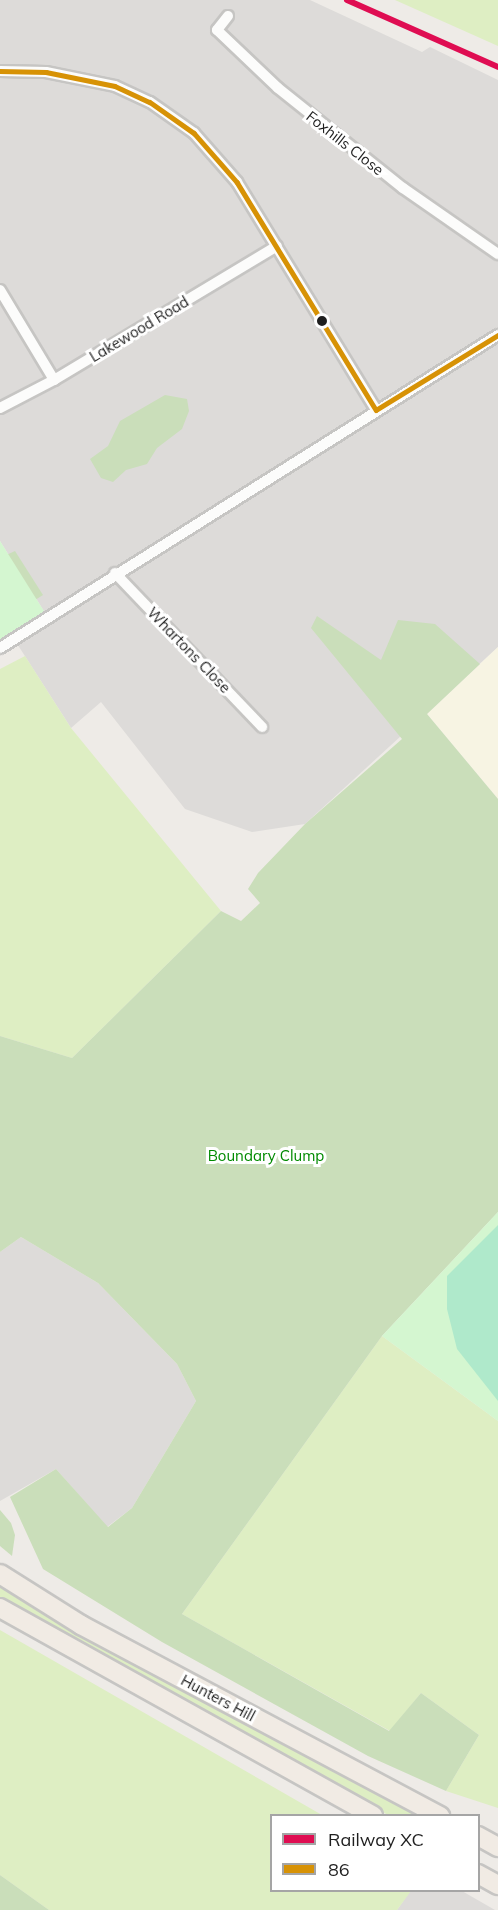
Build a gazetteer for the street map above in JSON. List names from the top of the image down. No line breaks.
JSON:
{"streets":{"main road":["Hunters Hill"],"street":["Foxhills Close","Lakewood Road","Whartons Close"]},"parks":["Boundary Clump"],"lines":["rail line XC","transit line 86"],"legend":["Railway XC","86"]}
